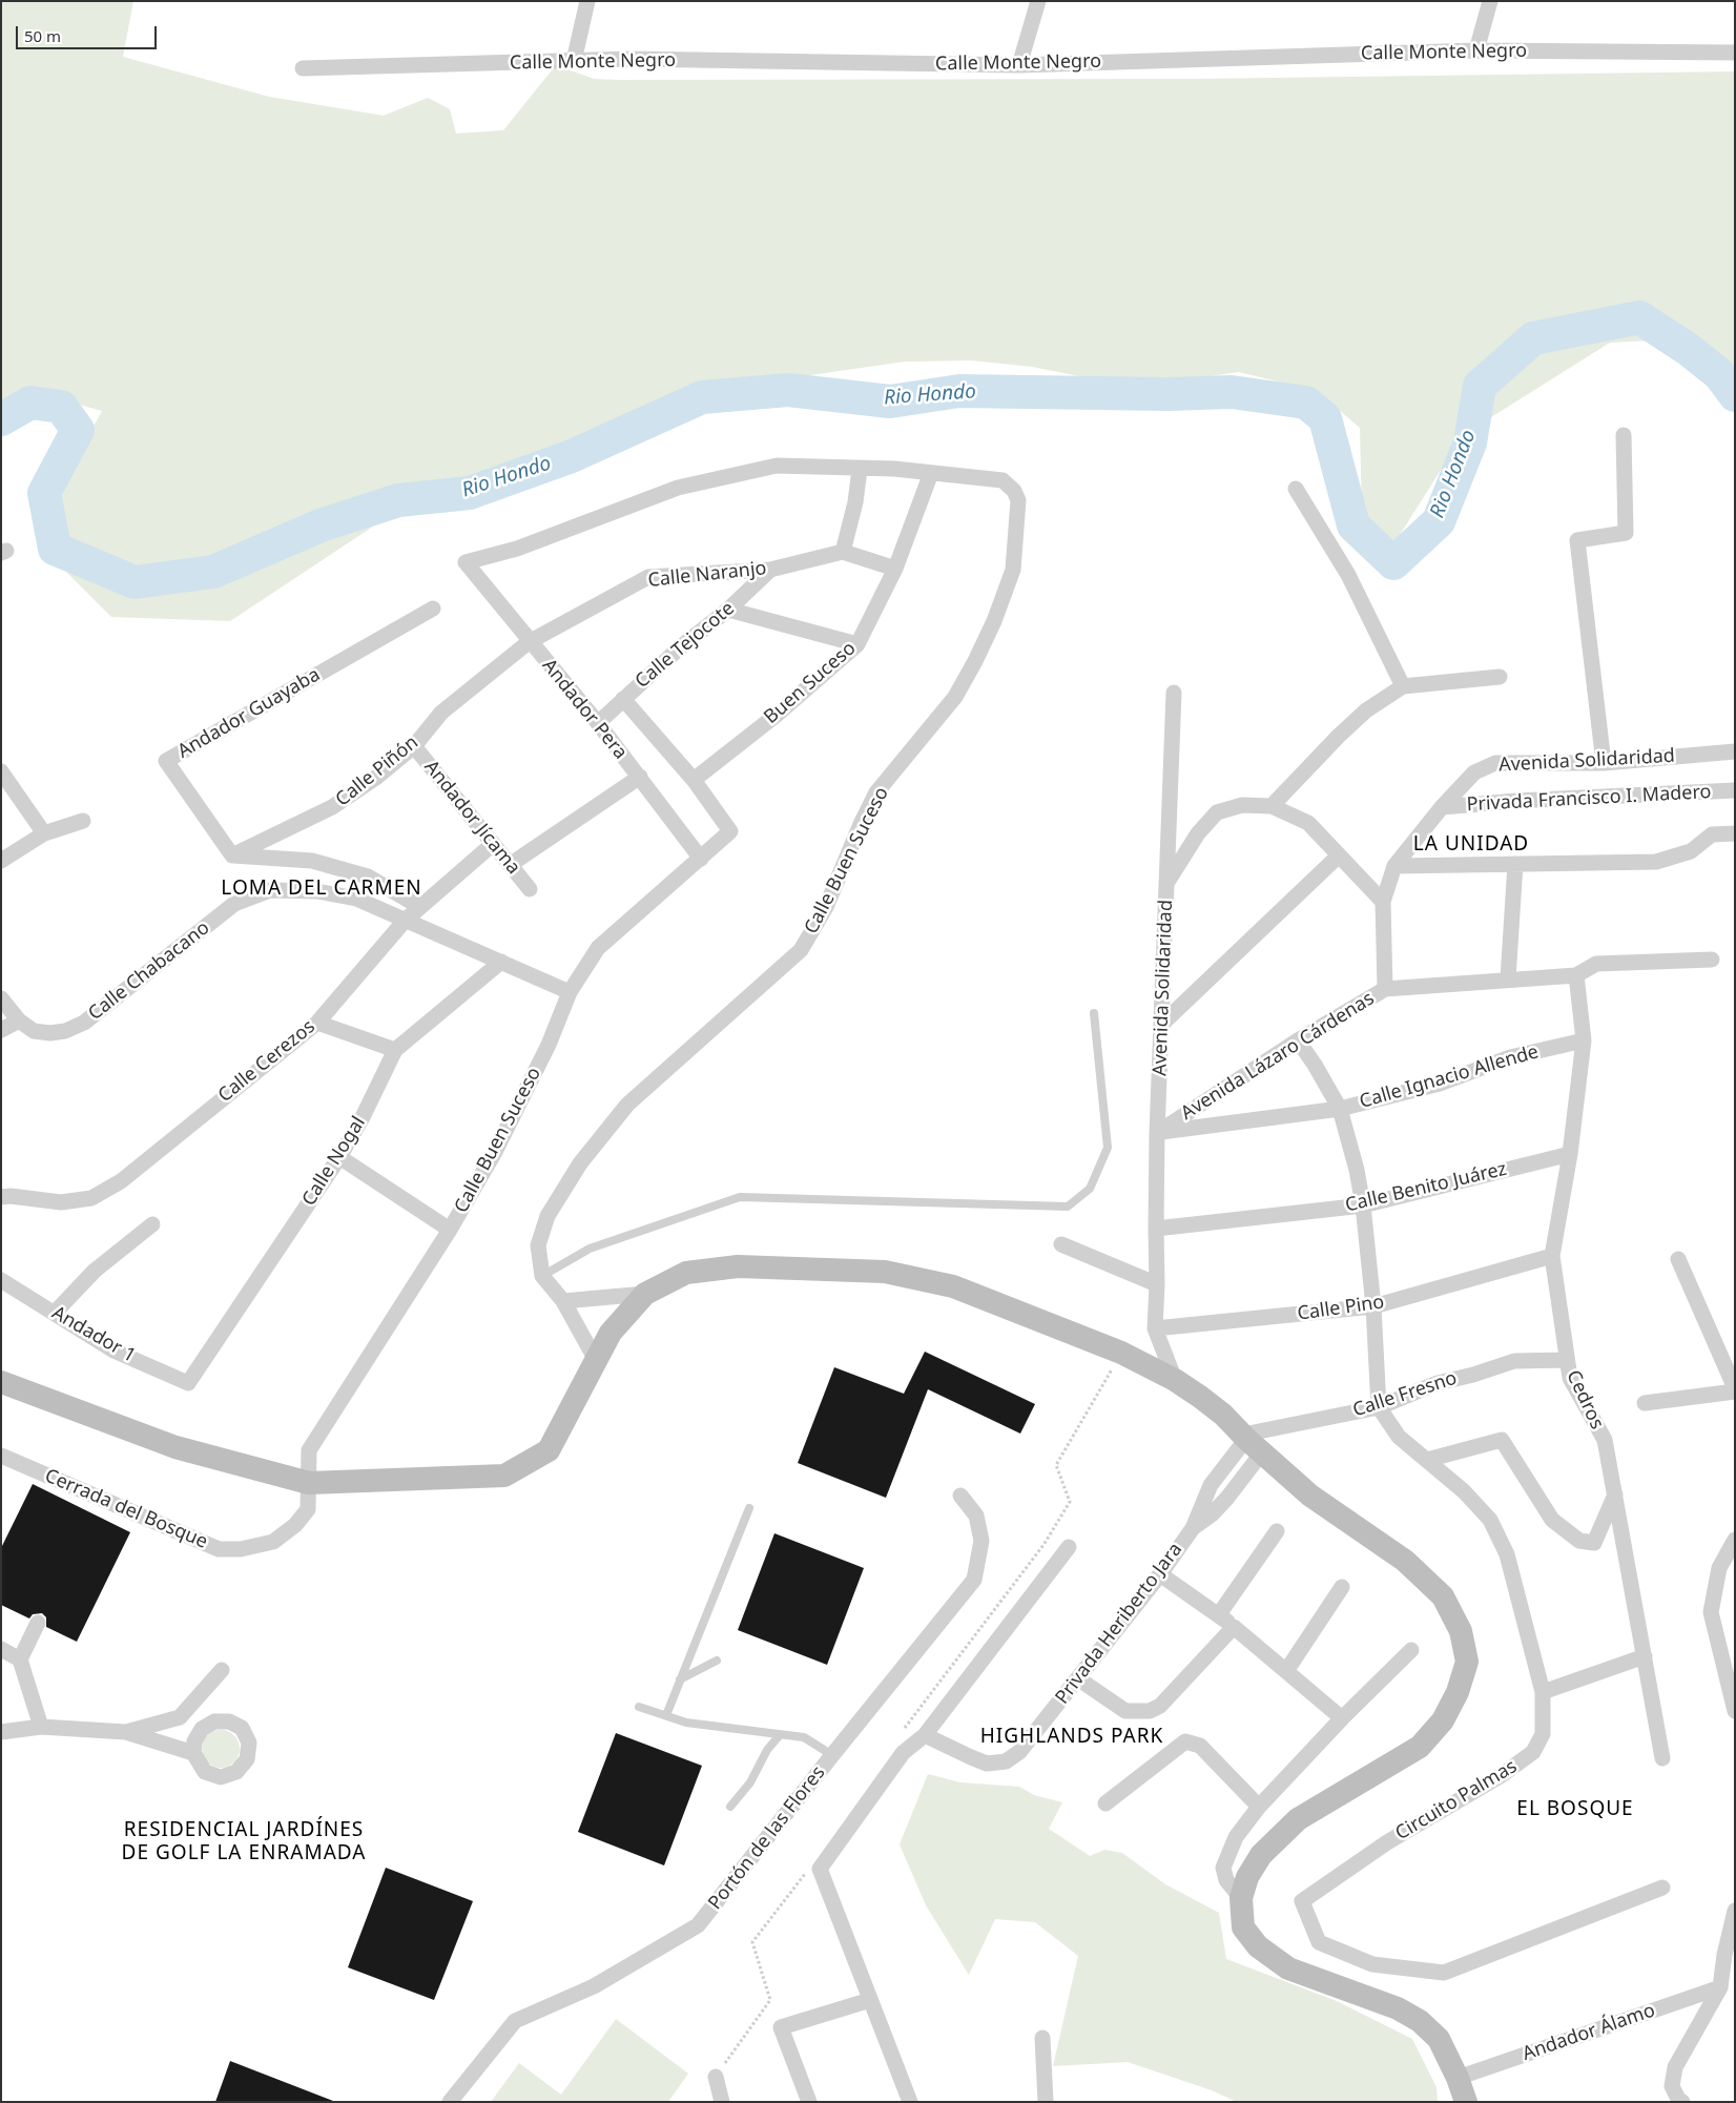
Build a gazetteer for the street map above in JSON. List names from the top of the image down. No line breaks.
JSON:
{"streets":{"street":["Calle Monte Negro","Calle Naranjo","Calle Tejocote","Buen Suceso","Andador Pera","Andador Guayaba","Avenida Solidaridad","Calle Piñón","Privada Francisco I. Madero","Andador Jícama","Calle Buen Suceso","Calle Chabacano","Avenida Lázaro Cárdenas","Calle Cerezos","Calle Ignacio Allende","Calle Nogal","Calle Benito Juárez","Calle Pino","Andador 1","Calle Fresno","Cedros","Cerrada del Bosque","Privada Heriberto Jara","Circuito Palmas","Portón de las Flores","Andador Álamo"]},"crossings":[["Calle Naranjo","Calle Tejocote"],["Calle Naranjo","Andador Pera"],["Calle Naranjo","Calle Piñón"],["Calle Tejocote","Buen Suceso"],["Calle Tejocote","Andador Pera"],["Calle Tejocote","Calle Buen Suceso"],["Buen Suceso","Calle Buen Suceso"],["Andador Pera","Calle Piñón"],["Andador Pera","Calle Buen Suceso"],["Andador Guayaba","Calle Piñón"],["Avenida Solidaridad","Privada Francisco I. Madero"],["Avenida Solidaridad","Avenida Lázaro Cárdenas"],["Avenida Solidaridad","Calle Ignacio Allende"],["Avenida Solidaridad","Calle Benito Juárez"],["Avenida Solidaridad","Calle Pino"],["Calle Piñón","Andador Jícama"],["Andador Jícama","Calle Cerezos"],["Calle Buen Suceso","Calle Chabacano"],["Calle Buen Suceso","Cerrada del Bosque"],["Calle Chabacano","Calle Cerezos"],["Calle Chabacano","Calle Nogal"],["Avenida Lázaro Cárdenas","Calle Ignacio Allende"],["Avenida Lázaro Cárdenas","Cedros"],["Calle Ignacio Allende","Cedros"],["Calle Nogal","Andador 1"],["Calle Benito Juárez","Cedros"],["Calle Pino","Cedros"],["Calle Fresno","Cedros"],["Calle Fresno","Privada Heriberto Jara"],["Calle Fresno","Circuito Palmas"]],"districts":["LA UNIDAD","LOMA DEL CARMEN","HIGHLANDS PARK","EL BOSQUE","RESIDENCIAL JARDÍNES DE GOLF LA ENRAMADA"],"water":["Rio Hondo"],"scale_bar":"50 m"}
